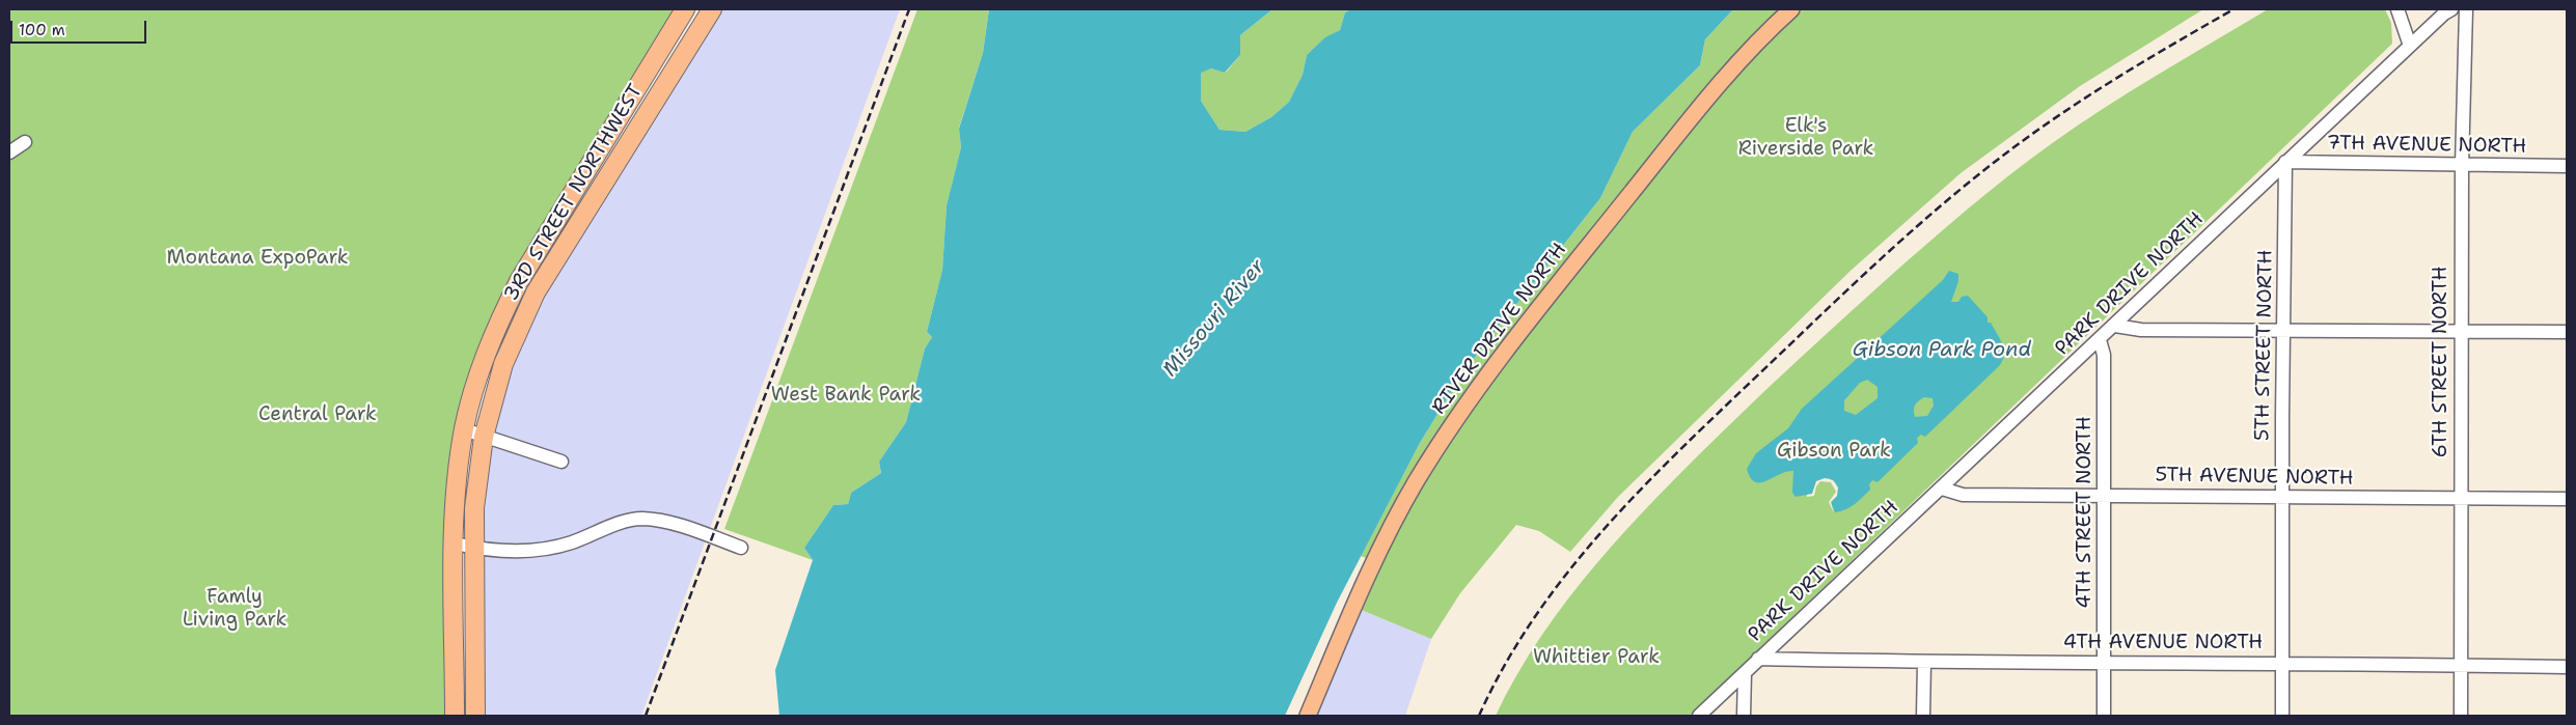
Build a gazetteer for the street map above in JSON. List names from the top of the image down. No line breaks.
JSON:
{"streets":{"highway":["3RD STREET NORTHWEST"],"main road":["RIVER DRIVE NORTH"],"street":["7TH AVENUE NORTH","PARK DRIVE NORTH","5TH STREET NORTH","6TH STREET NORTH","5TH AVENUE NORTH","4TH STREET NORTH","4TH AVENUE NORTH"]},"crossings":[["7TH AVENUE NORTH","PARK DRIVE NORTH"],["7TH AVENUE NORTH","5TH STREET NORTH"],["7TH AVENUE NORTH","6TH STREET NORTH"],["PARK DRIVE NORTH","5TH STREET NORTH"],["PARK DRIVE NORTH","5TH AVENUE NORTH"],["PARK DRIVE NORTH","4TH STREET NORTH"],["PARK DRIVE NORTH","4TH AVENUE NORTH"],["5TH STREET NORTH","5TH AVENUE NORTH"],["5TH STREET NORTH","4TH AVENUE NORTH"],["6TH STREET NORTH","5TH AVENUE NORTH"],["6TH STREET NORTH","4TH AVENUE NORTH"],["5TH AVENUE NORTH","4TH STREET NORTH"],["4TH STREET NORTH","4TH AVENUE NORTH"]],"water":["Missouri River","Gibson Park Pond"],"parks":["Elk's Riverside Park","Montana ExpoPark","West Bank Park","Central Park","Gibson Park","Famly Living Park","Whittier Park"],"scale_bar":"100 m"}
